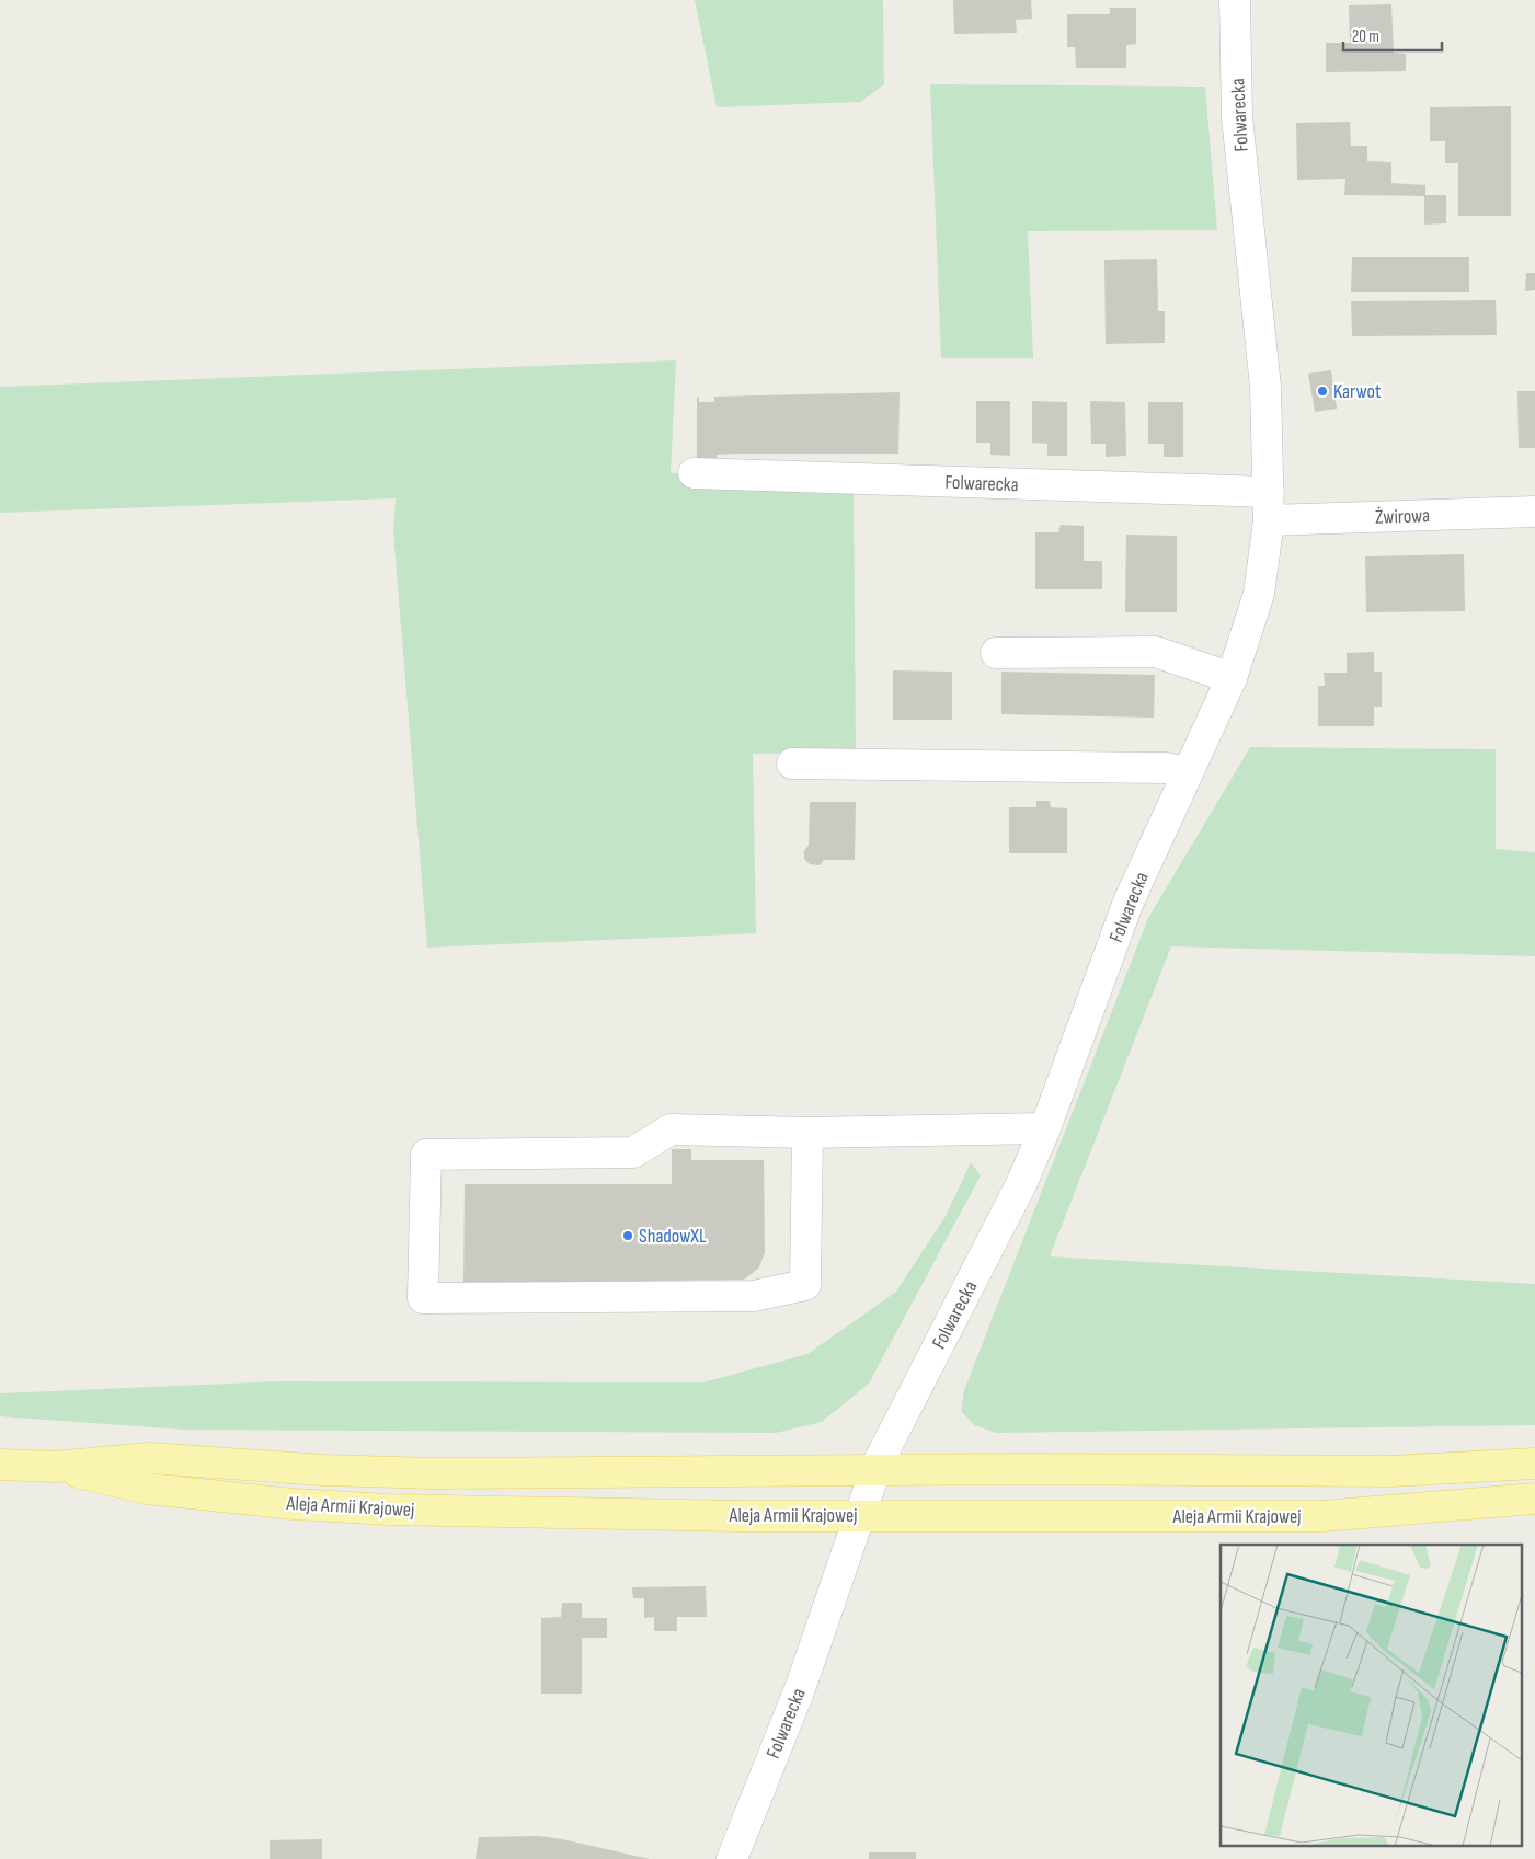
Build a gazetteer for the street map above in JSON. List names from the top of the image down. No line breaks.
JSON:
{"streets":{"main road":["Aleja Armii Krajowej"],"street":["Folwarecka","Żwirowa"]},"crossings":[["Folwarecka","Żwirowa"],["Folwarecka","Aleja Armii Krajowej"]],"places":["Karwot","ShadowXL"],"scale_bar":"20 m"}
